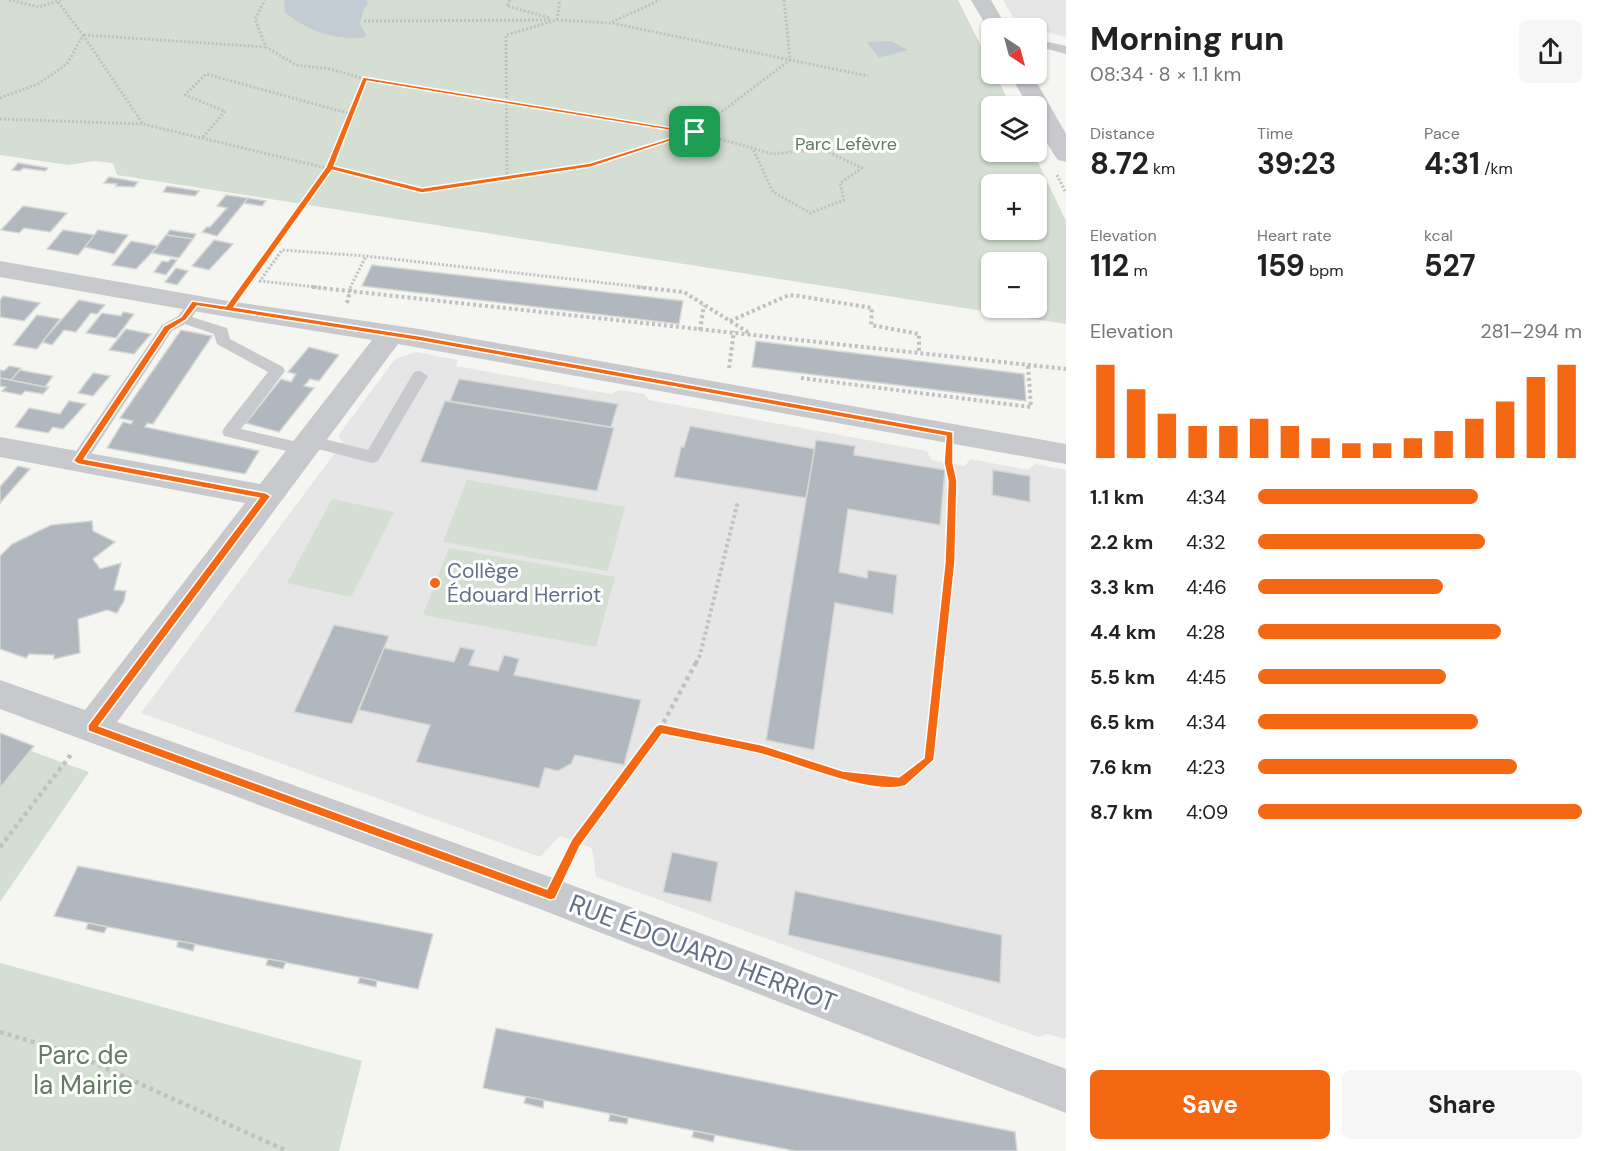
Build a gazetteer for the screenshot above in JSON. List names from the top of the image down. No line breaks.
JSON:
{"streets":{"street":["RUE ÉDOUARD HERRIOT"]},"parks":["Parc Lefèvre","Parc de la Mairie"],"places":["Collège Édouard Herriot"],"north":"bottom right","page":{"heading":["Morning run","08:34 · 8 × 1.1 km"],"map_buttons":["+","−"],"stats":[["Distance","8.72 km"],["Time","39:23"],["Pace","4:31 /km"],["Elevation","112 m"],["Heart rate","159 bpm"],["kcal","527"]],"chart":["Elevation","281–294 m"],"list":[{"name":"1.1 km","note":"4:34"},{"name":"2.2 km","note":"4:32"},{"name":"3.3 km","note":"4:46"},{"name":"4.4 km","note":"4:28"},{"name":"5.5 km","note":"4:45"},{"name":"6.5 km","note":"4:34"},{"name":"7.6 km","note":"4:23"},{"name":"8.7 km","note":"4:09"}],"buttons":["Save","Share"]}}
